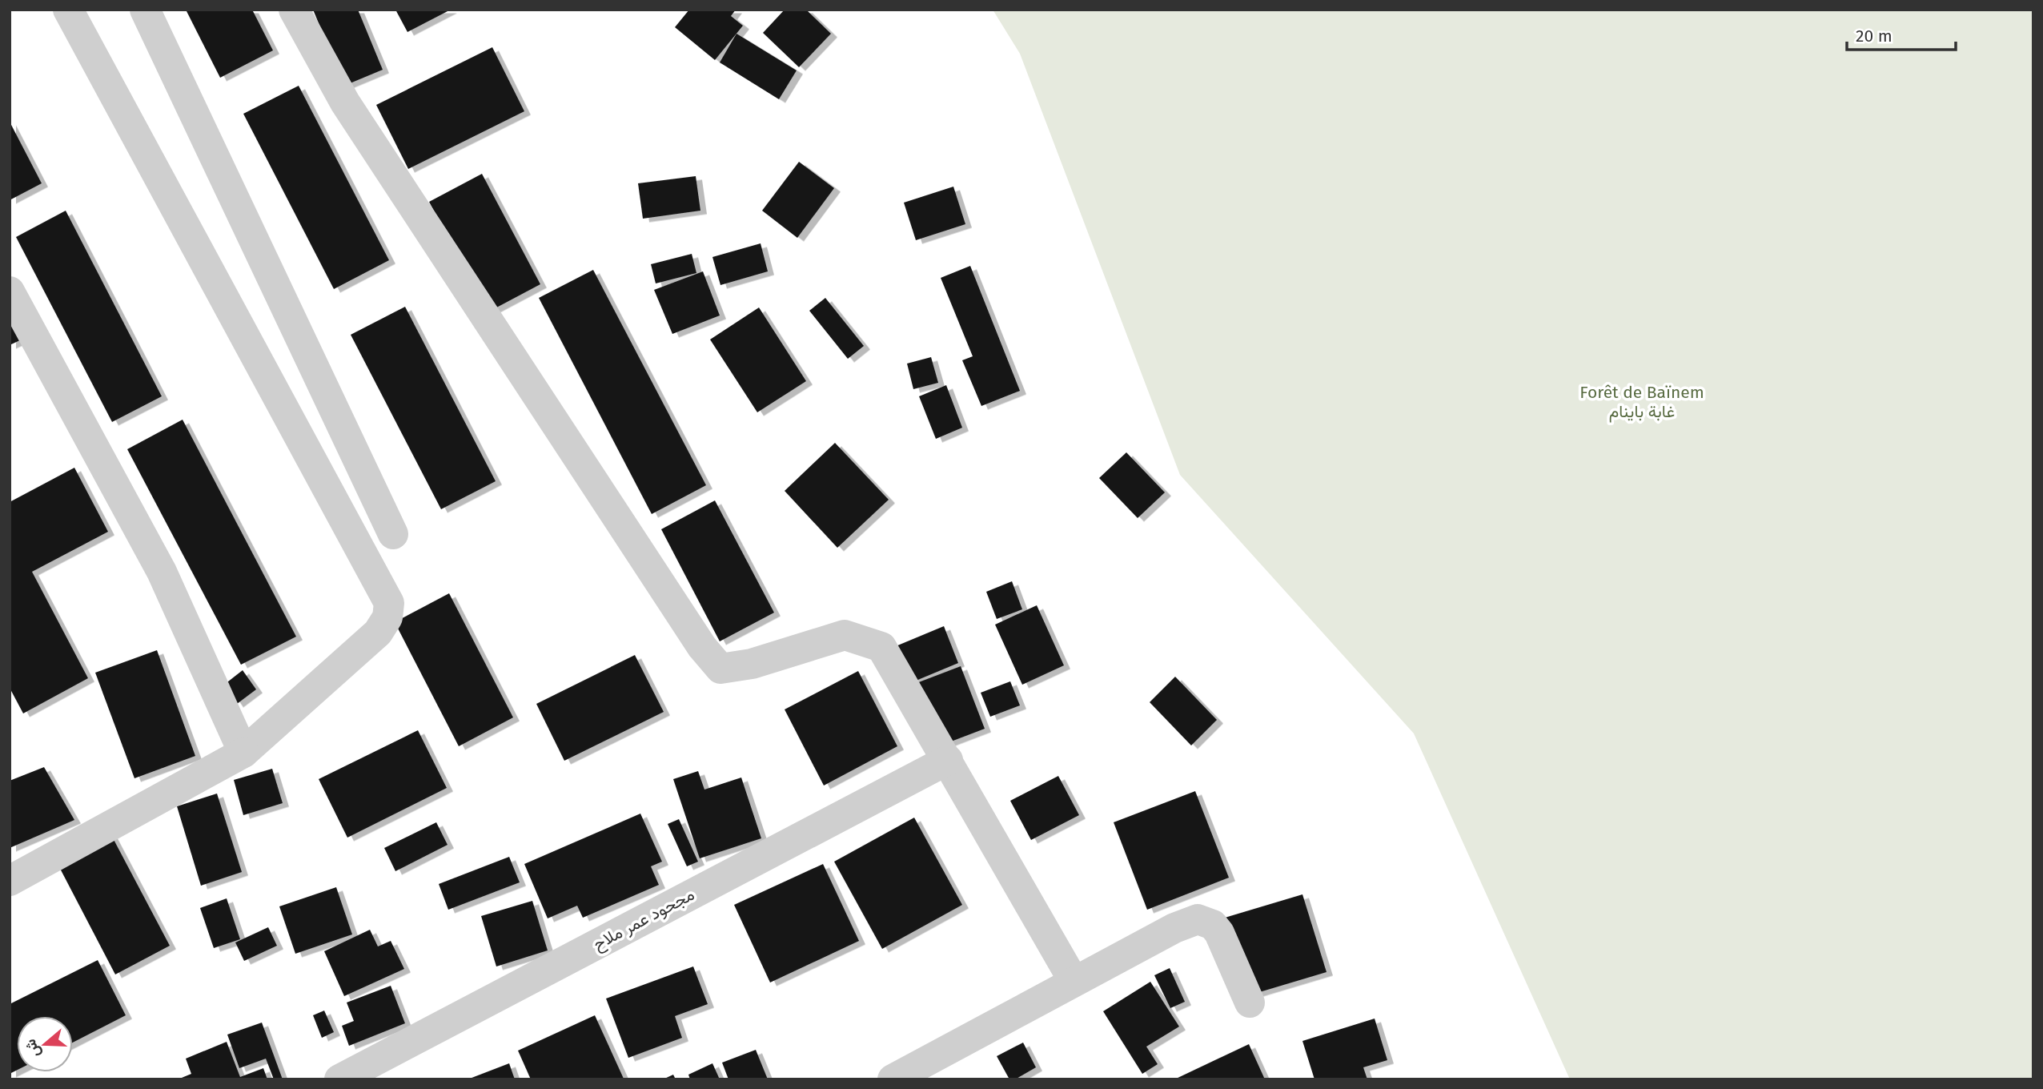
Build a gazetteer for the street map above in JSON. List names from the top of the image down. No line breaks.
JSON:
{"streets":{"street":["مجحود عمر ملاح"]},"parks":["Forêt de Baïnem غابة باينام"],"scale_bar":"20 m","north":"left"}
